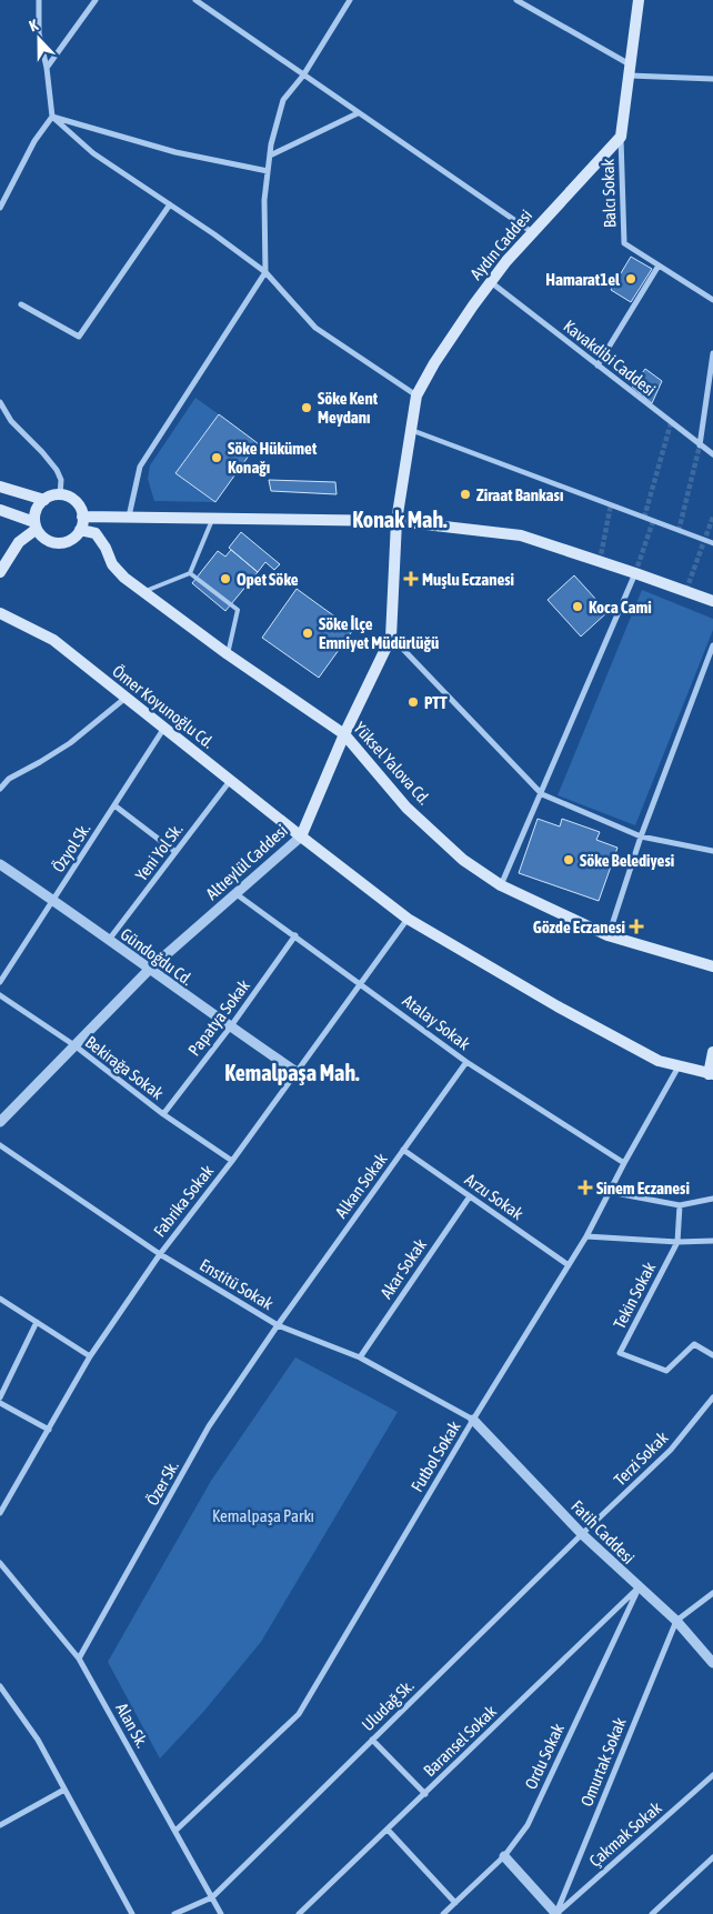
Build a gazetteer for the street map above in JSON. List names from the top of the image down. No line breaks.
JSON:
{"streets":{"main road":["Aydın Caddesi","Ömer Koyunoğlu Cd.","Yüksel Yalova Cd.","Altıeylül Caddesi"],"street":["Balcı Sokak","Kavakdibi Caddesi","Özyol Sk.","Yeni Yol Sk.","Gündoğdu Cd.","Papatya Sokak","Atalay Sokak","Bekirağa Sokak","Alkan Sokak","Arzu Sokak","Fabrika Sokak","Akar Sokak","Enstitü Sokak","Tekin Sokak","Futbol Sokak","Terzi Sokak","Özer Sk.","Fatih Caddesi","Uludağ Sk.","Alan Sk.","Baransel Sokak","Ordu Sokak","Omurtak Sokak","Çakmak Sokak"]},"crossings":[["Balcı Sokak","Aydın Caddesi"],["Aydın Caddesi","Kavakdibi Caddesi"],["Aydın Caddesi","Altıeylül Caddesi"],["Ömer Koyunoğlu Cd.","Özyol Sk."],["Ömer Koyunoğlu Cd.","Yeni Yol Sk."],["Ömer Koyunoğlu Cd.","Altıeylül Caddesi"],["Ömer Koyunoğlu Cd.","Fabrika Sokak"],["Ömer Koyunoğlu Cd.","Futbol Sokak"],["Yüksel Yalova Cd.","Altıeylül Caddesi"],["Özyol Sk.","Gündoğdu Cd."],["Yeni Yol Sk.","Gündoğdu Cd."],["Altıeylül Caddesi","Gündoğdu Cd."],["Altıeylül Caddesi","Atalay Sokak"],["Altıeylül Caddesi","Bekirağa Sokak"],["Gündoğdu Cd.","Papatya Sokak"],["Gündoğdu Cd.","Fabrika Sokak"],["Papatya Sokak","Atalay Sokak"],["Papatya Sokak","Bekirağa Sokak"],["Atalay Sokak","Alkan Sokak"],["Atalay Sokak","Fabrika Sokak"],["Atalay Sokak","Futbol Sokak"],["Bekirağa Sokak","Fabrika Sokak"],["Alkan Sokak","Arzu Sokak"],["Alkan Sokak","Enstitü Sokak"],["Alkan Sokak","Özer Sk."],["Arzu Sokak","Akar Sokak"],["Arzu Sokak","Futbol Sokak"],["Fabrika Sokak","Enstitü Sokak"],["Akar Sokak","Enstitü Sokak"],["Enstitü Sokak","Futbol Sokak"],["Enstitü Sokak","Özer Sk."],["Enstitü Sokak","Fatih Caddesi"],["Futbol Sokak","Fatih Caddesi"],["Futbol Sokak","Alan Sk."],["Terzi Sokak","Fatih Caddesi"],["Terzi Sokak","Uludağ Sk."],["Özer Sk.","Alan Sk."],["Fatih Caddesi","Uludağ Sk."],["Fatih Caddesi","Baransel Sokak"],["Fatih Caddesi","Ordu Sokak"],["Fatih Caddesi","Omurtak Sokak"],["Uludağ Sk.","Alan Sk."],["Baransel Sokak","Ordu Sokak"],["Omurtak Sokak","Çakmak Sokak"]],"districts":["Konak Mah.","Kemalpaşa Mah."],"parks":["Kemalpaşa Parkı"],"places":{"other":["Hamarat1el","Söke Kent Meydanı","Söke Hükümet Konağı","Ziraat Bankası","Opet Söke","Koca Cami","Söke İlçe Emniyet Müdürlüğü","PTT","Söke Belediyesi"],"health":["Muşlu Eczanesi","Gözde Eczanesi","Sinem Eczanesi"]},"north":"top"}
